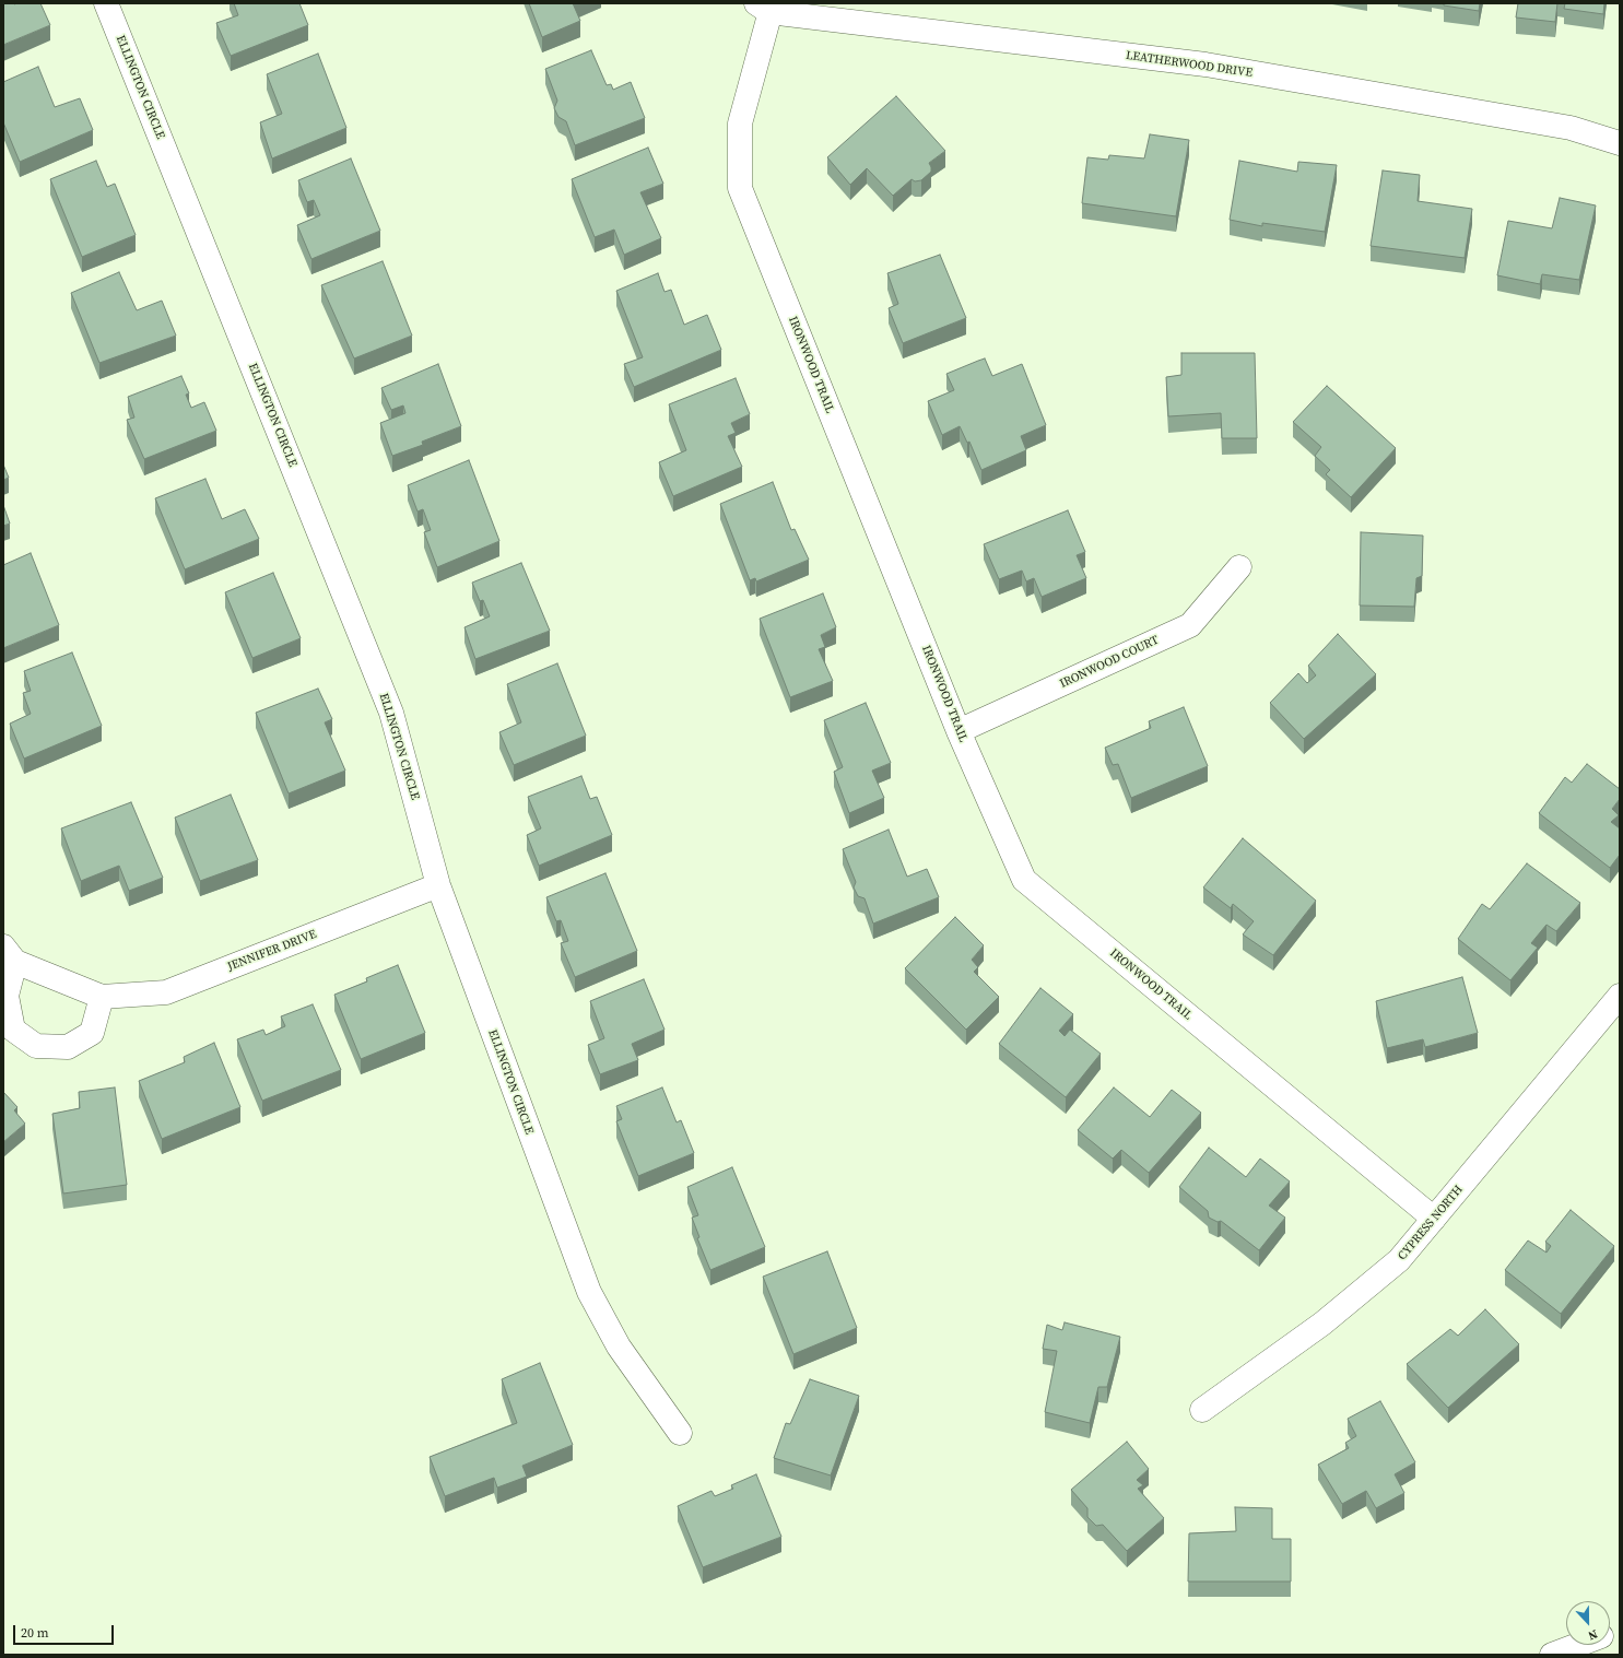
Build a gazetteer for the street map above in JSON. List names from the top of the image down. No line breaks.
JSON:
{"streets":{"street":["LEATHERWOOD DRIVE","ELLINGTON CIRCLE","IRONWOOD TRAIL","IRONWOOD COURT","JENNIFER DRIVE","CYPRESS NORTH"]},"crossings":[["LEATHERWOOD DRIVE","IRONWOOD TRAIL"],["ELLINGTON CIRCLE","JENNIFER DRIVE"],["IRONWOOD TRAIL","IRONWOOD COURT"],["IRONWOOD TRAIL","CYPRESS NORTH"]],"scale_bar":"20 m","north":"bottom"}
